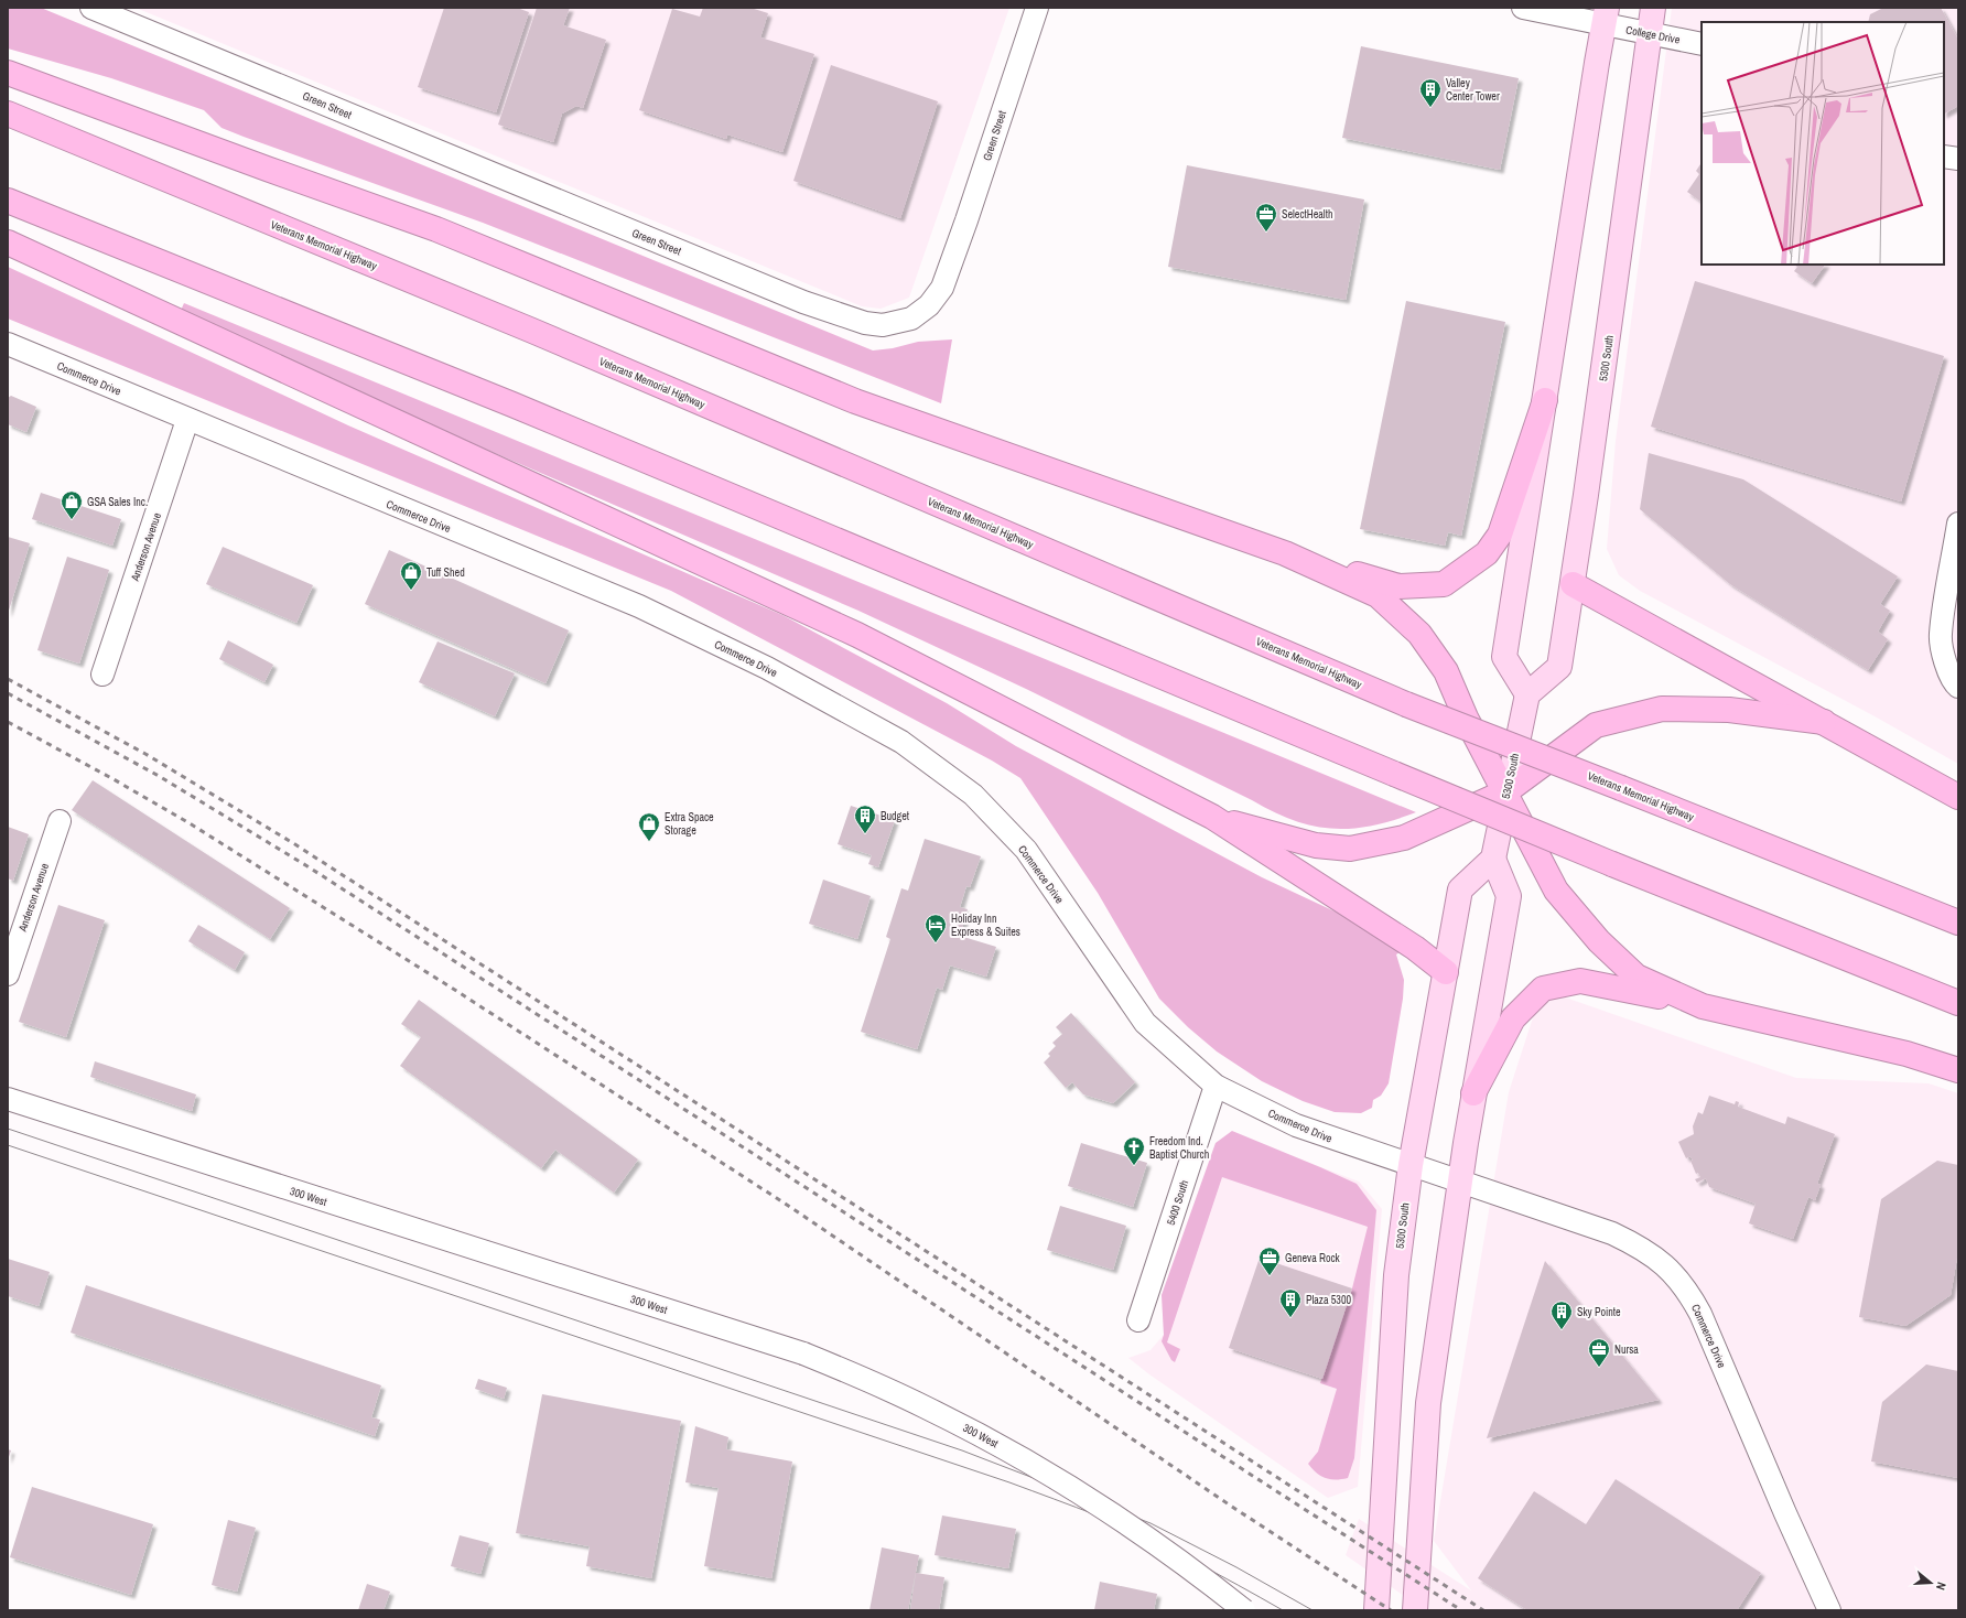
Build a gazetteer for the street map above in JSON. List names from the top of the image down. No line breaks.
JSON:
{"streets":{"highway":["Veterans Memorial Highway"],"main road":["5300 South"],"street":["College Drive","Green Street","Commerce Drive","Anderson Avenue","300 West","5400 South"]},"crossings":[["College Drive","5300 South"],["5300 South","Commerce Drive"],["Commerce Drive","Anderson Avenue"],["Commerce Drive","5400 South"]],"places":{"building":["Valley Center Tower","Budget","Plaza 5300","Sky Pointe"],"office":["SelectHealth","Geneva Rock","Nursa"],"shop":["GSA Sales Inc.","Tuff Shed","Extra Space Storage"],"hotel":["Holiday Inn Express & Suites"],"church":["Freedom Ind. Baptist Church"]},"north":"right"}
